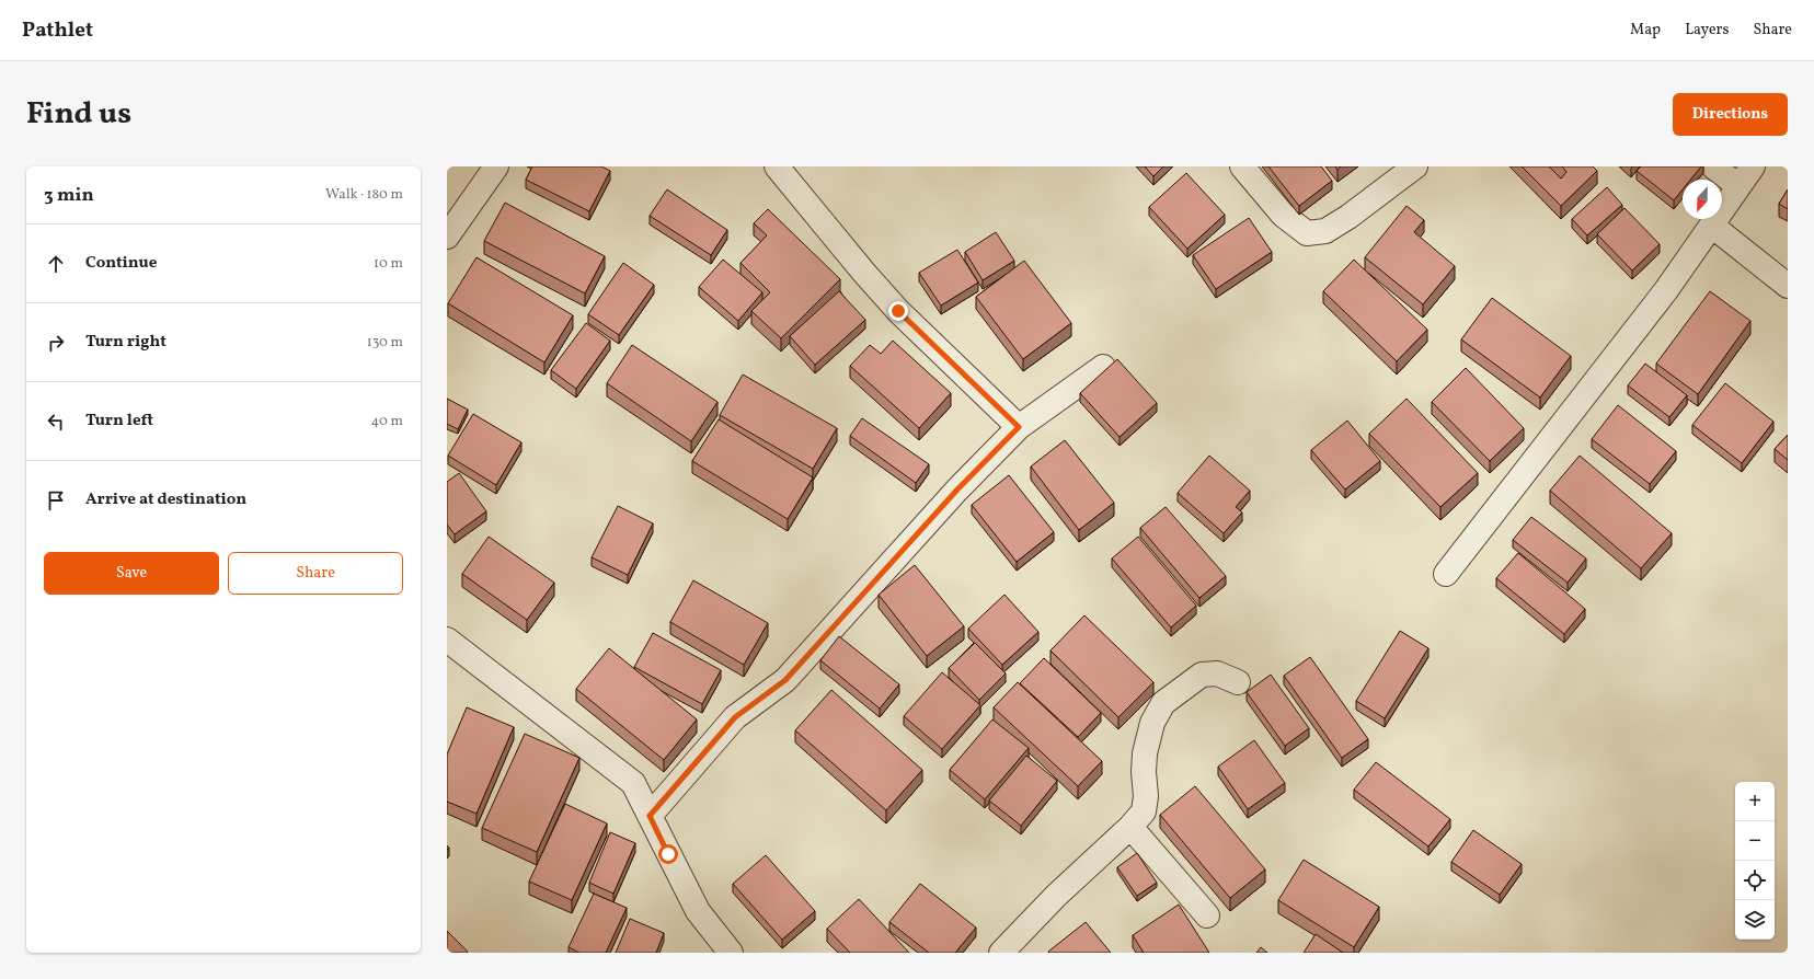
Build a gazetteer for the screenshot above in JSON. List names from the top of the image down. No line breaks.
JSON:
{"north":"bottom","page":{"header":"Pathlet","nav":["Map","Layers","Share"],"title":"Find us","buttons":["Directions",["Save","Share"]],"heading":["3 min","Walk · 180 m"],"list":[["Continue","10 m"],["Turn right","130 m"],["Turn left","40 m"],"Arrive at destination"],"map_buttons":["+","−"]}}
